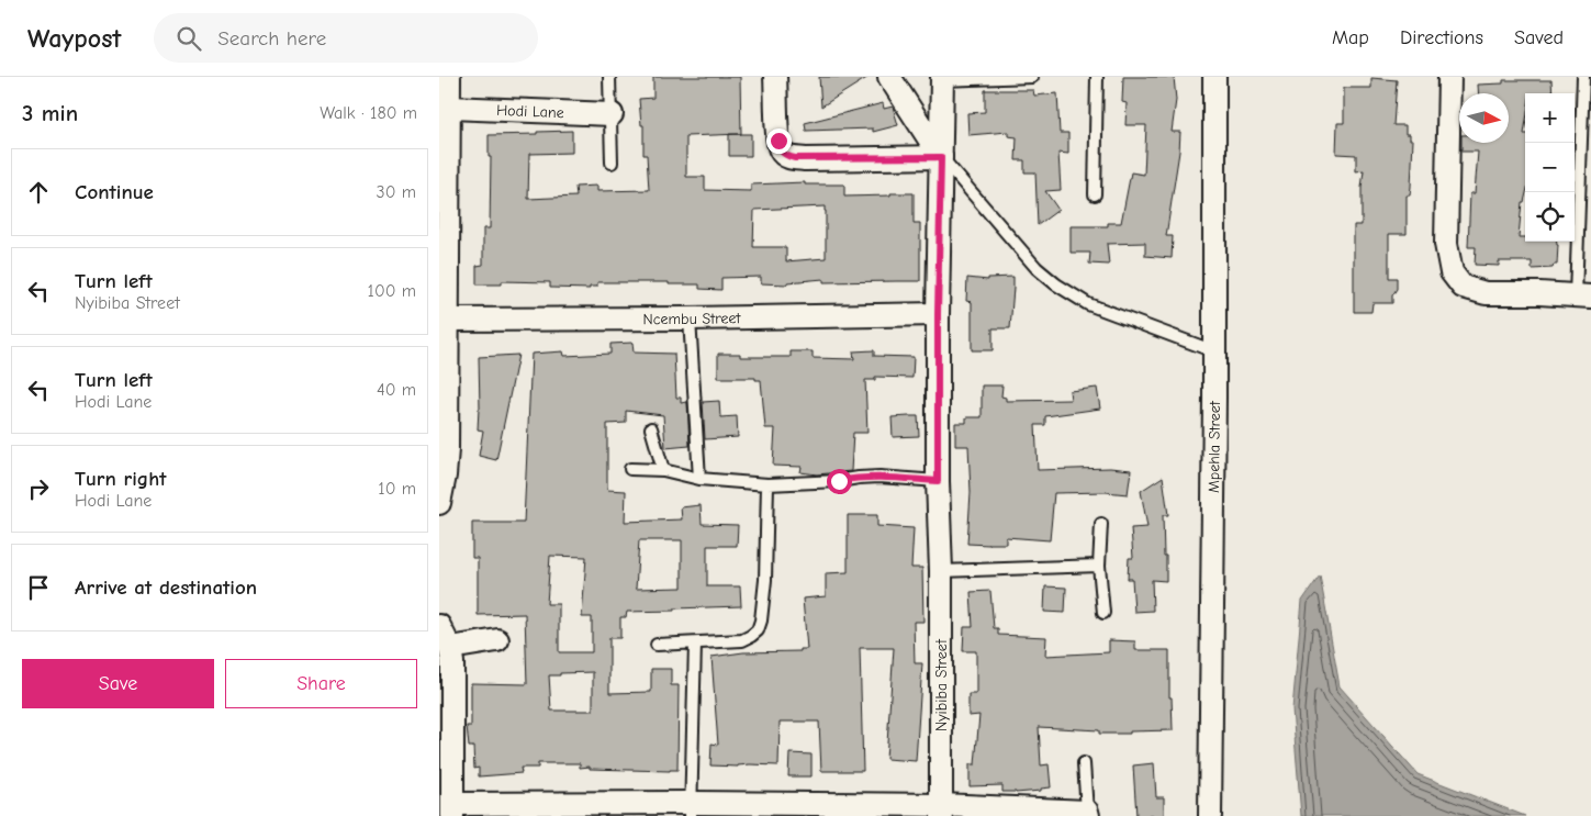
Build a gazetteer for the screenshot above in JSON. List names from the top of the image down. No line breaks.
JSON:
{"streets":{"street":["Hodi Lane","Ncembu Street","Mpehla Street","Nyibiba Street"]},"crossings":[["Ncembu Street","Nyibiba Street"]],"north":"right","page":{"header":"Waypost","search":"Search here","nav":["Map","Directions","Saved"],"heading":["3 min","Walk · 180 m"],"map_buttons":["+","−"],"list":[["Continue","30 m"],["Turn left","Nyibiba Street","100 m"],["Turn left","Hodi Lane","40 m"],["Turn right","Hodi Lane","10 m"],"Arrive at destination"],"buttons":["Save","Share"]}}
